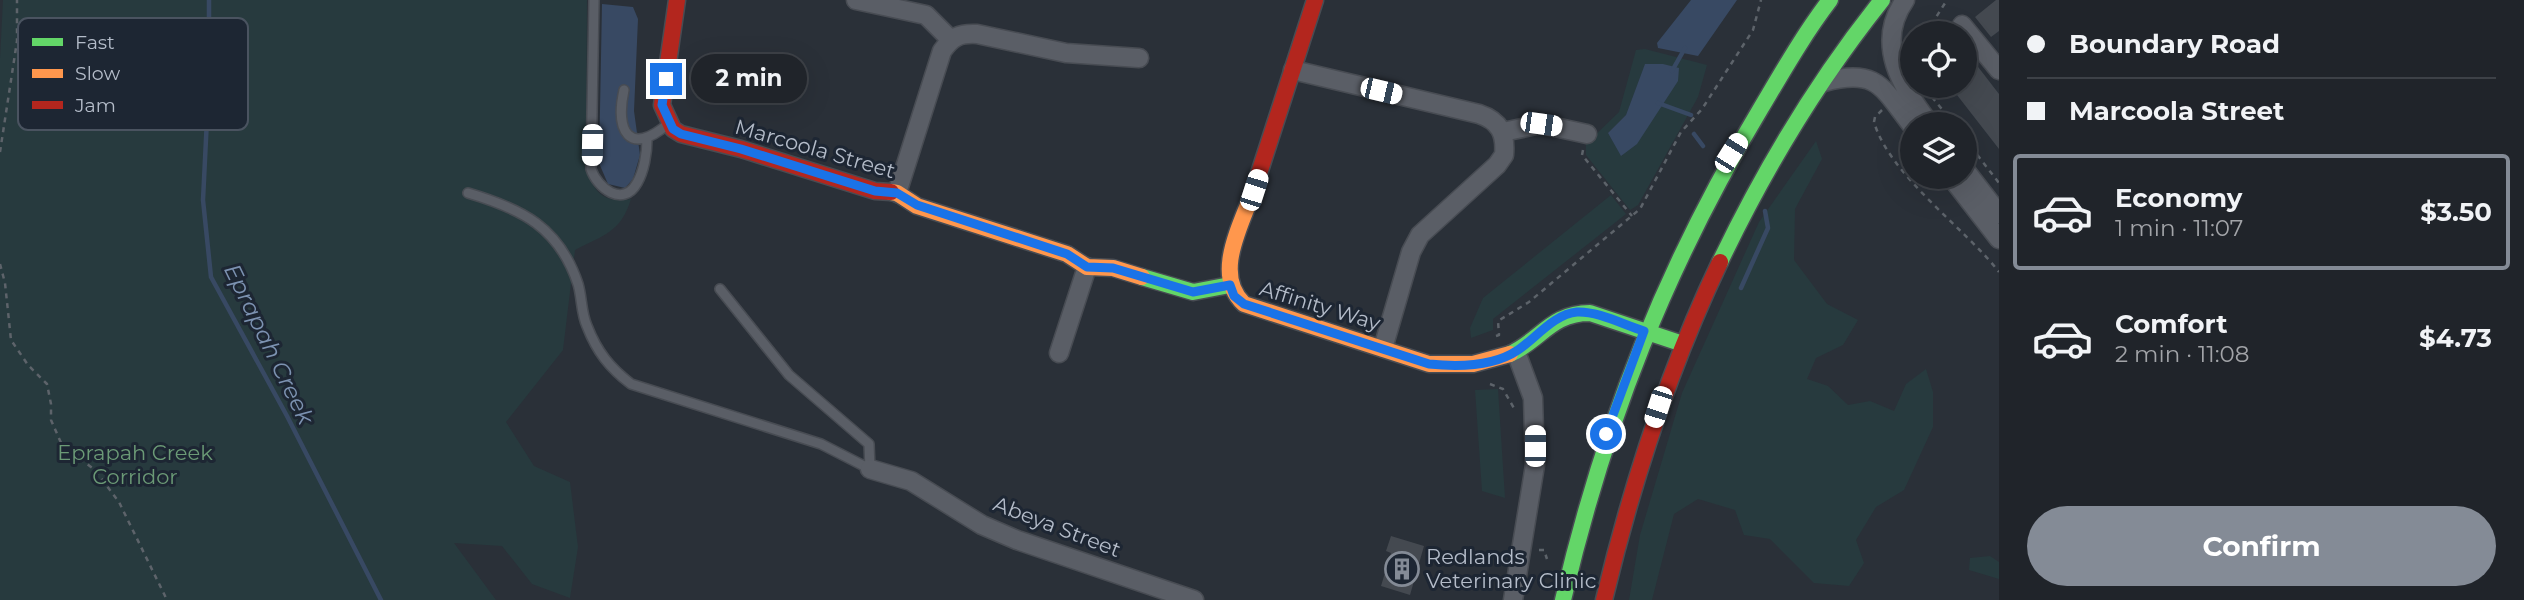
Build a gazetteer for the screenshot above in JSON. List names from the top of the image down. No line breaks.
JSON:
{"streets":{"main road":["Marcoola Street","Affinity Way"],"street":["Abeya Street"]},"crossings":[["Marcoola Street","Affinity Way"]],"water":["Eprapah Creek"],"parks":["Eprapah Creek Corridor"],"places":{"building":["Redlands Veterinary Clinic"]},"legend":["Fast","Slow","Jam"],"page":{"banner":["Boundary Road","Marcoola Street"],"bubble":"2 min","list":[{"name":"Economy","note":"1 min · 11:07","value":"$3.50"},{"name":"Comfort","note":"2 min · 11:08","value":"$4.73"}],"buttons":"Confirm"}}
